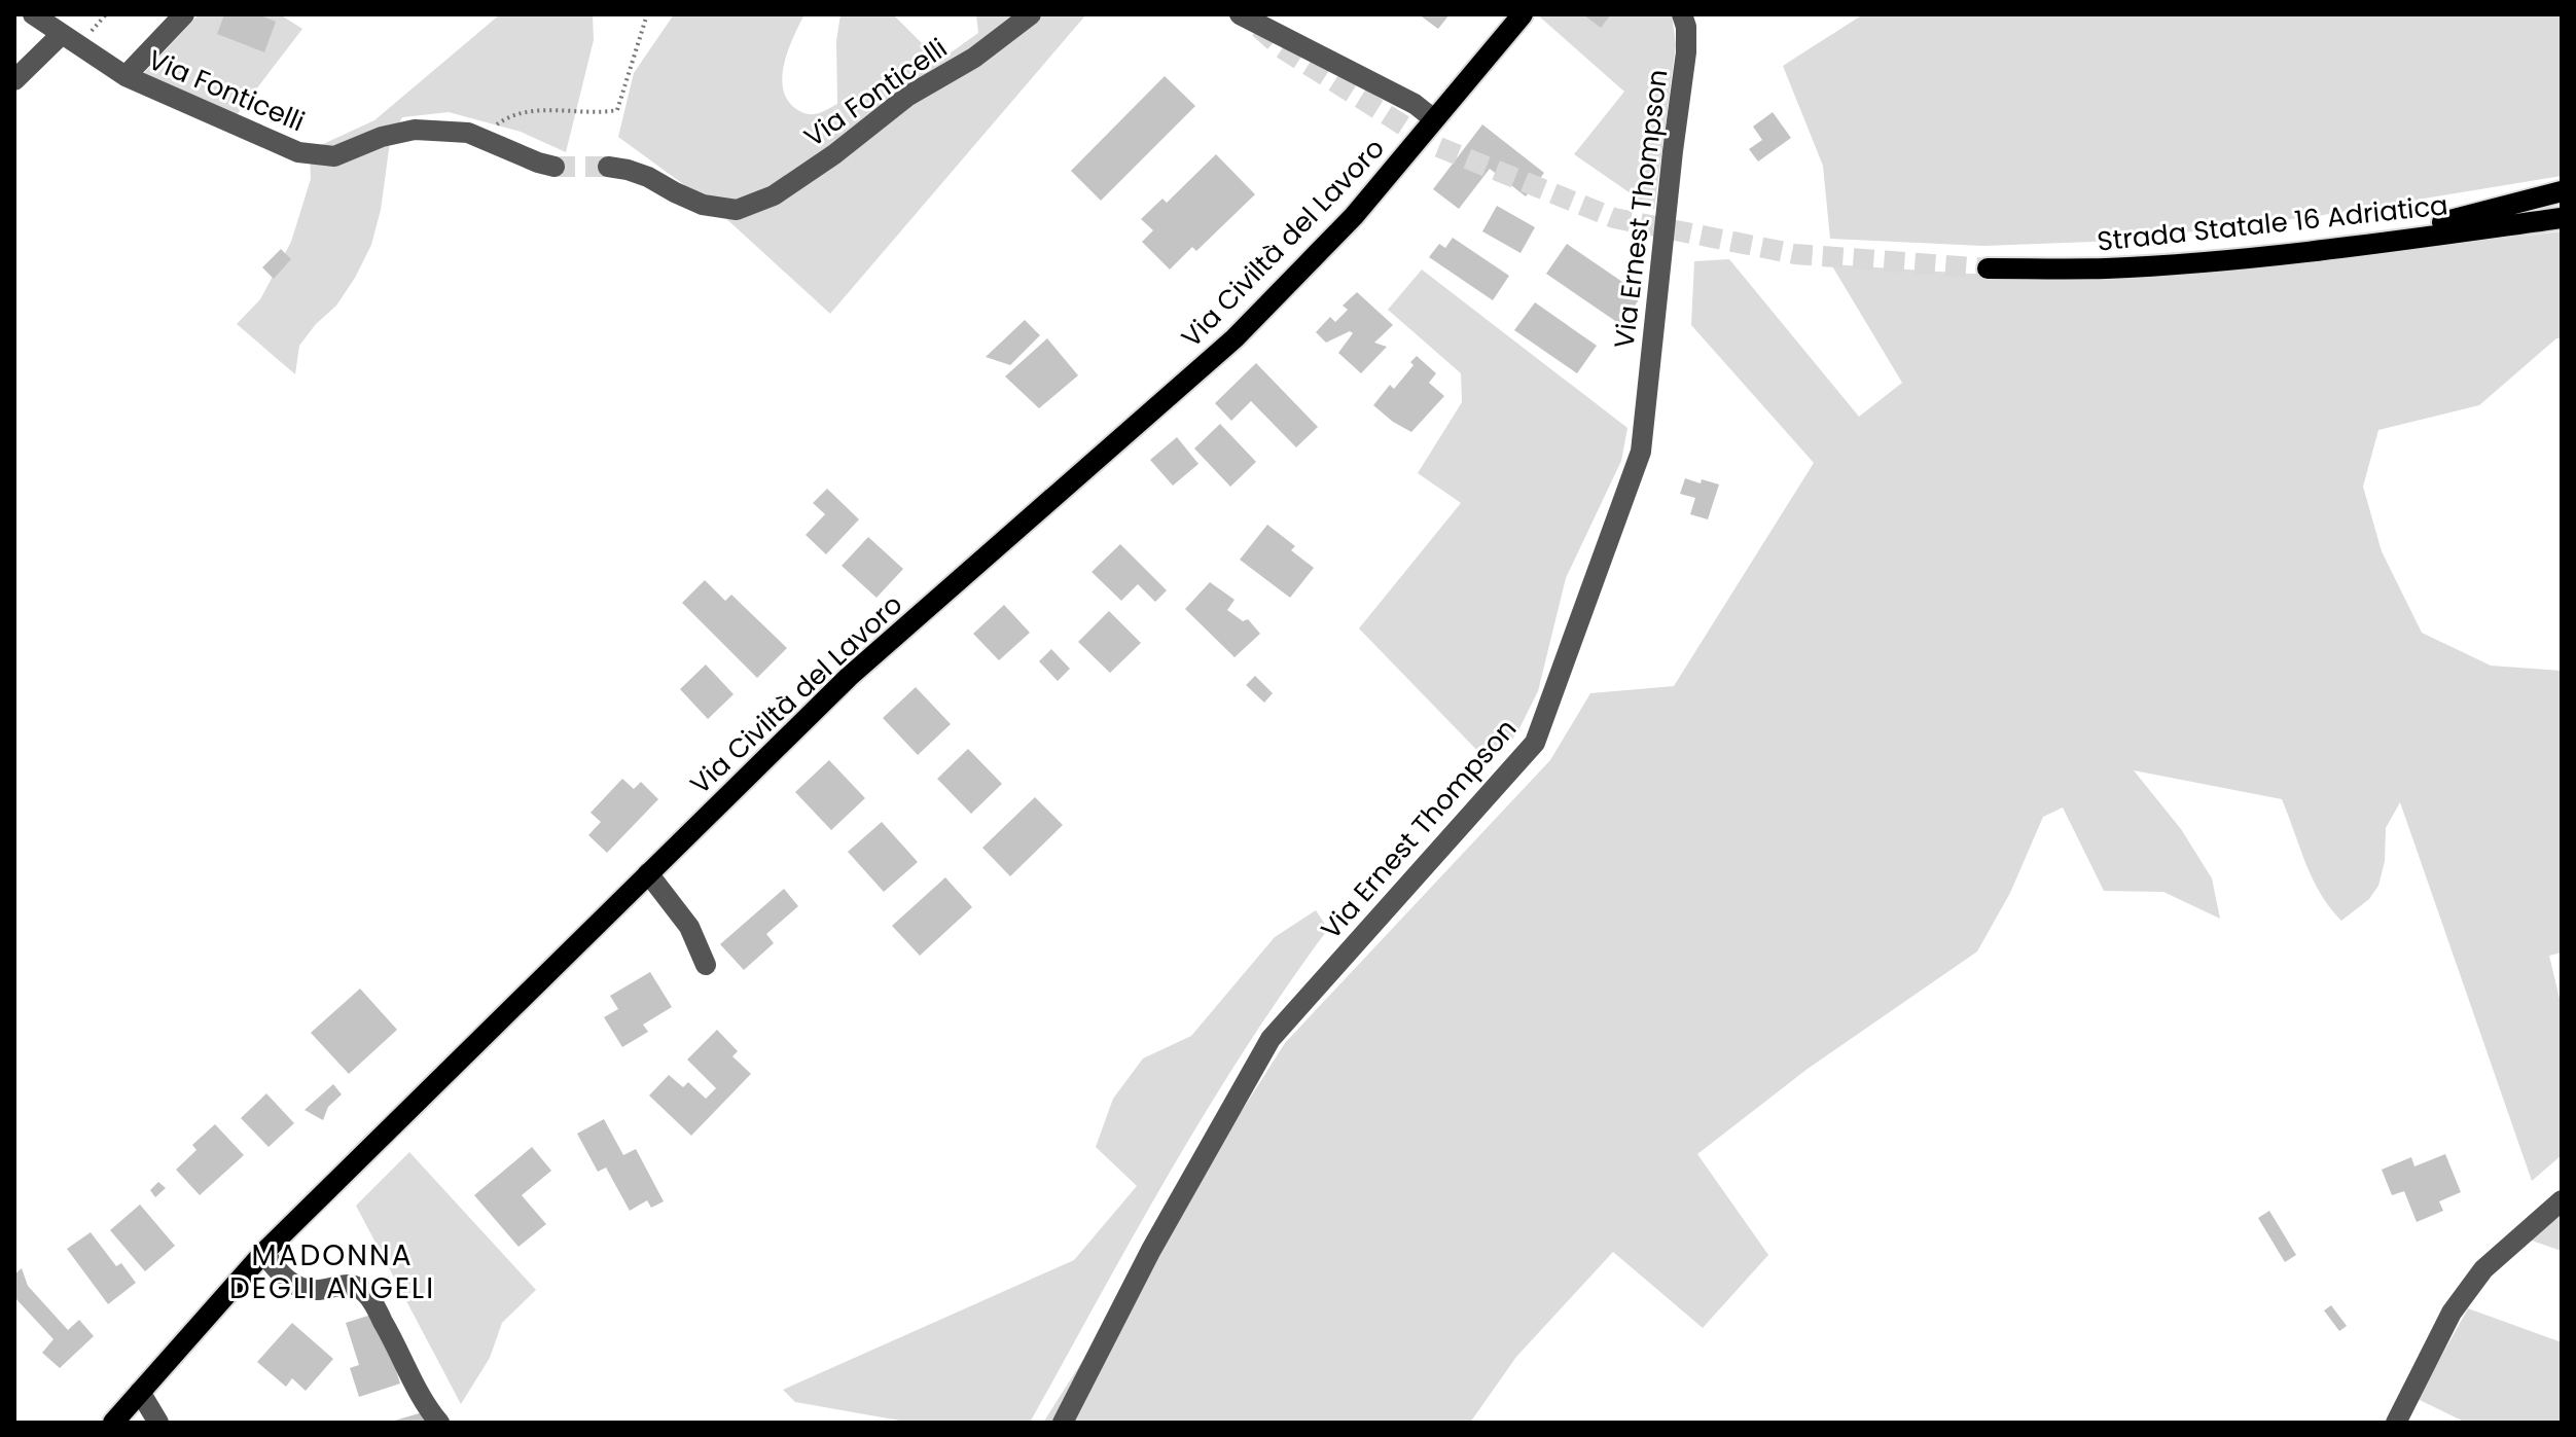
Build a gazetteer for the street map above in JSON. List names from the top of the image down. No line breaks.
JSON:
{"streets":{"main road":["Strada Statale 16 Adriatica","Via Civiltà del Lavoro"],"street":["Via Fonticelli","Via Ernest Thompson"]},"districts":["MADONNA DEGLI ANGELI"]}
